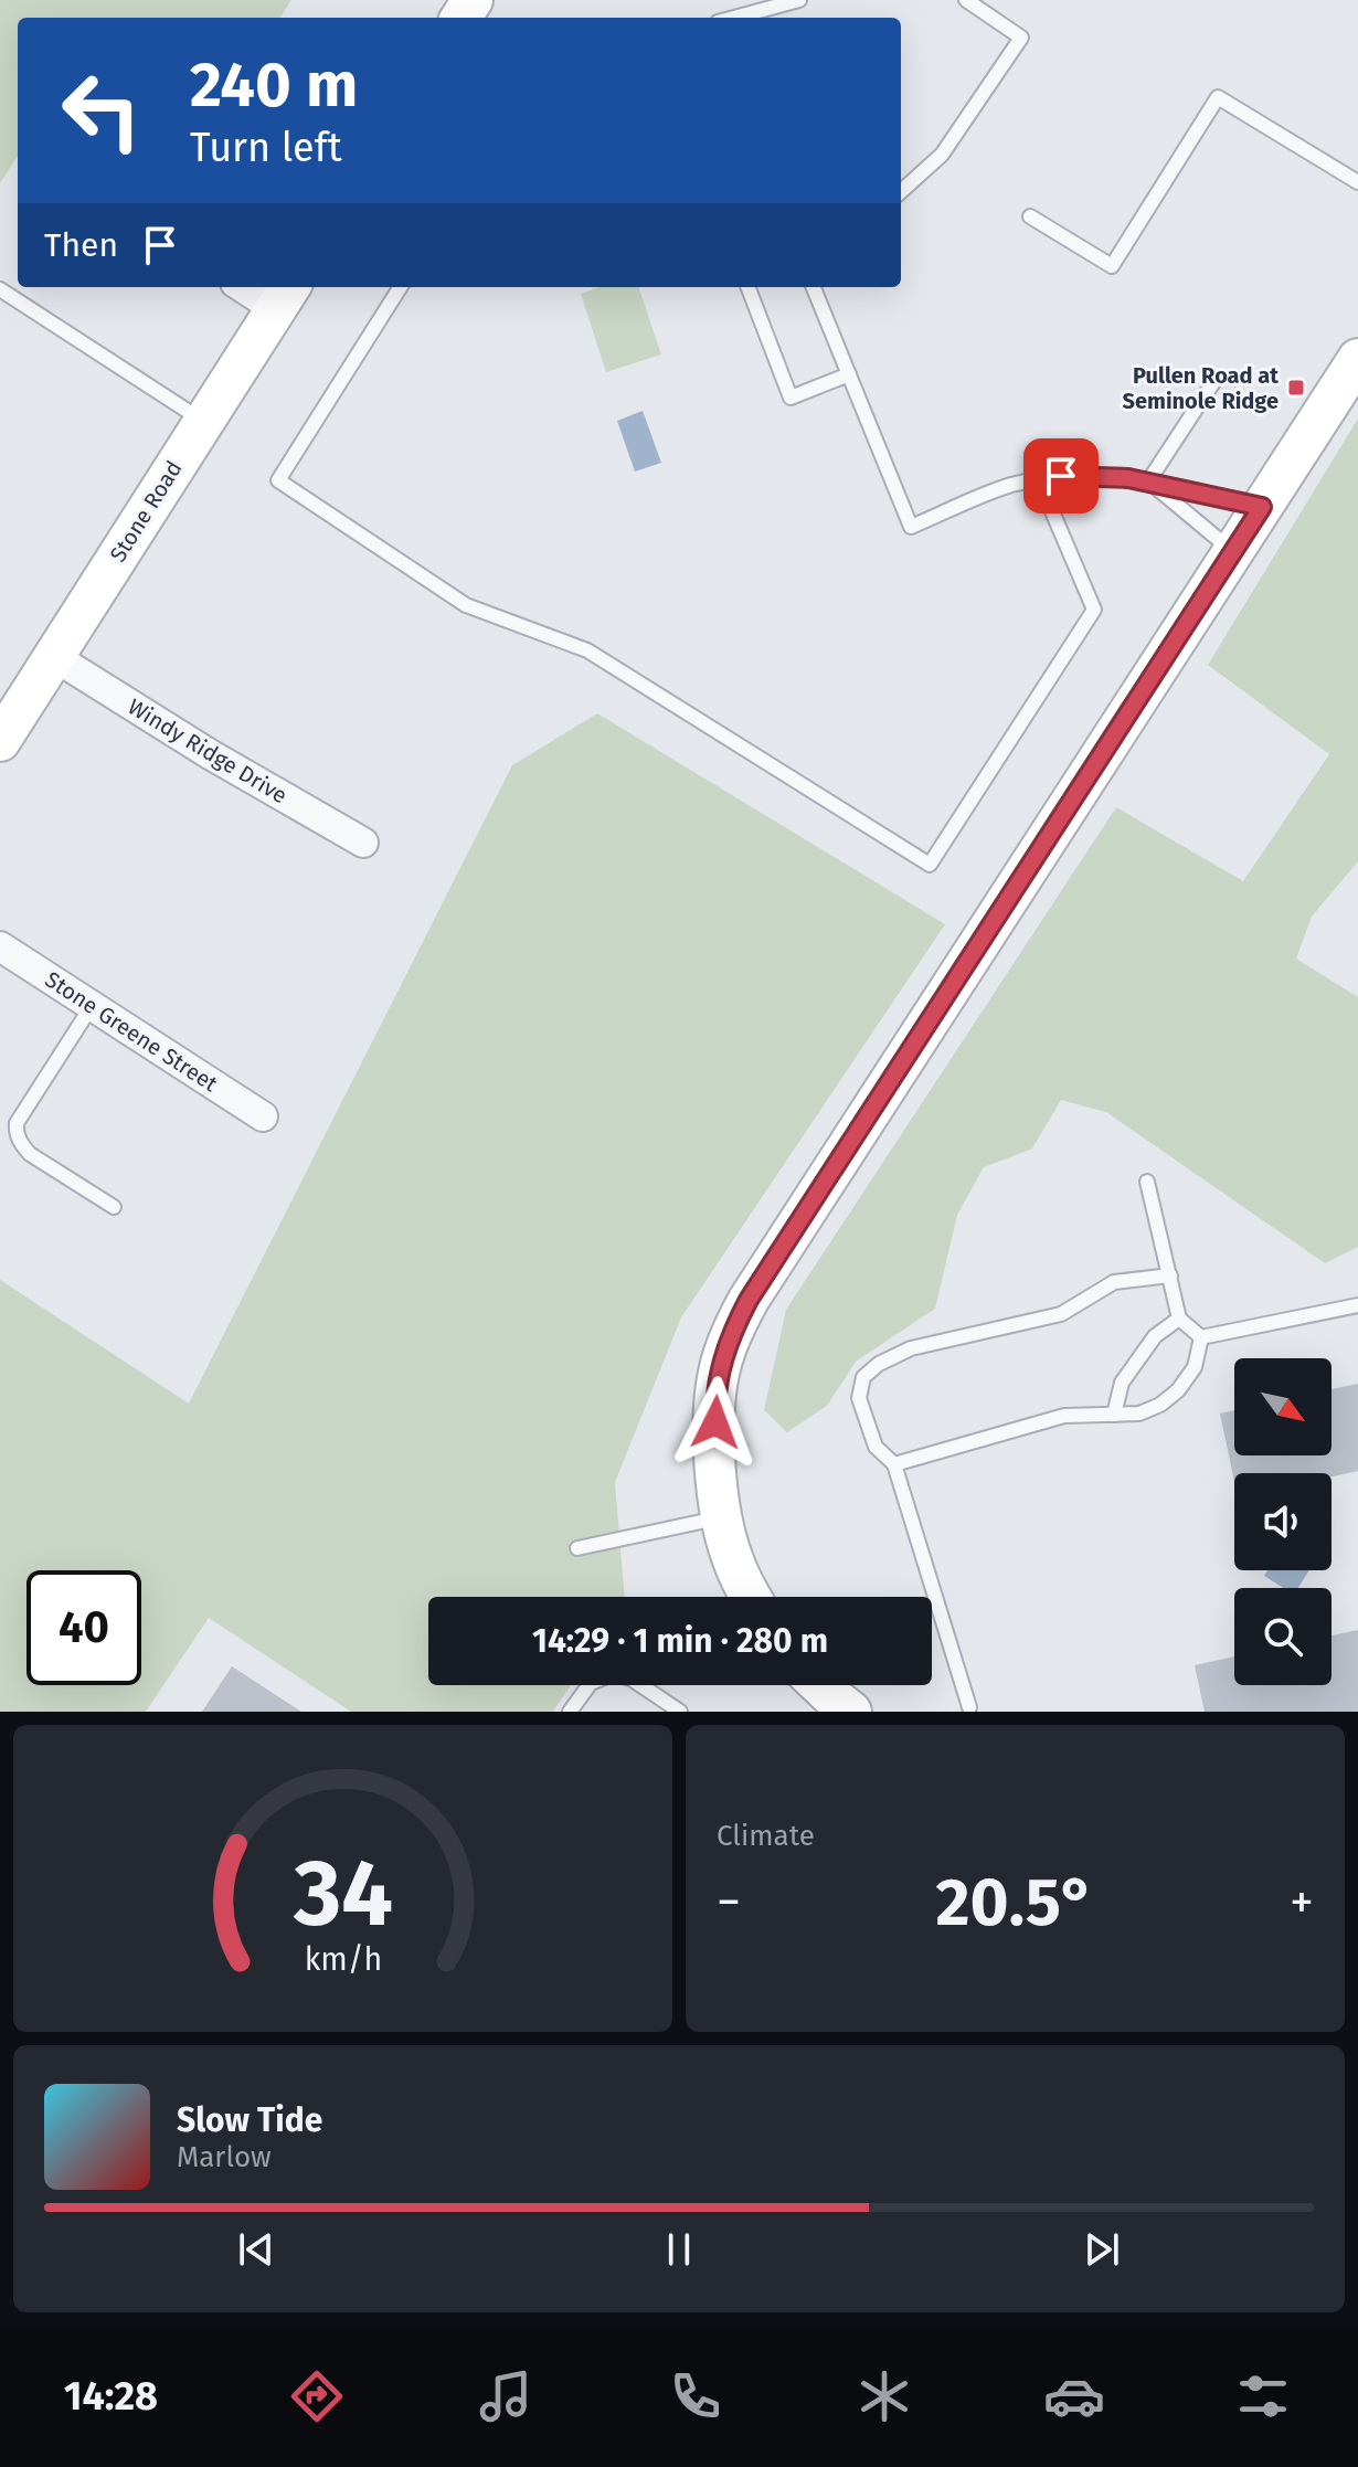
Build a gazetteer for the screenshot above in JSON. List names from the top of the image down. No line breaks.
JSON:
{"streets":{"street":["Stone Road","Windy Ridge Drive","Stone Greene Street"]},"crossings":[["Stone Road","Windy Ridge Drive"]],"places":{"transit":["Pullen Road at Seminole Ridge"]},"north":"bottom right","page":{"turn":["240 m","Turn left"],"then":"Then","limit":"40","trip":"14:29 · 1 min · 280 m","tile":"Climate","heat":["−","20.5°","+"],"song":["Slow Tide","Marlow"],"tabs":"14:28","gauge":["34","km/h"]}}
